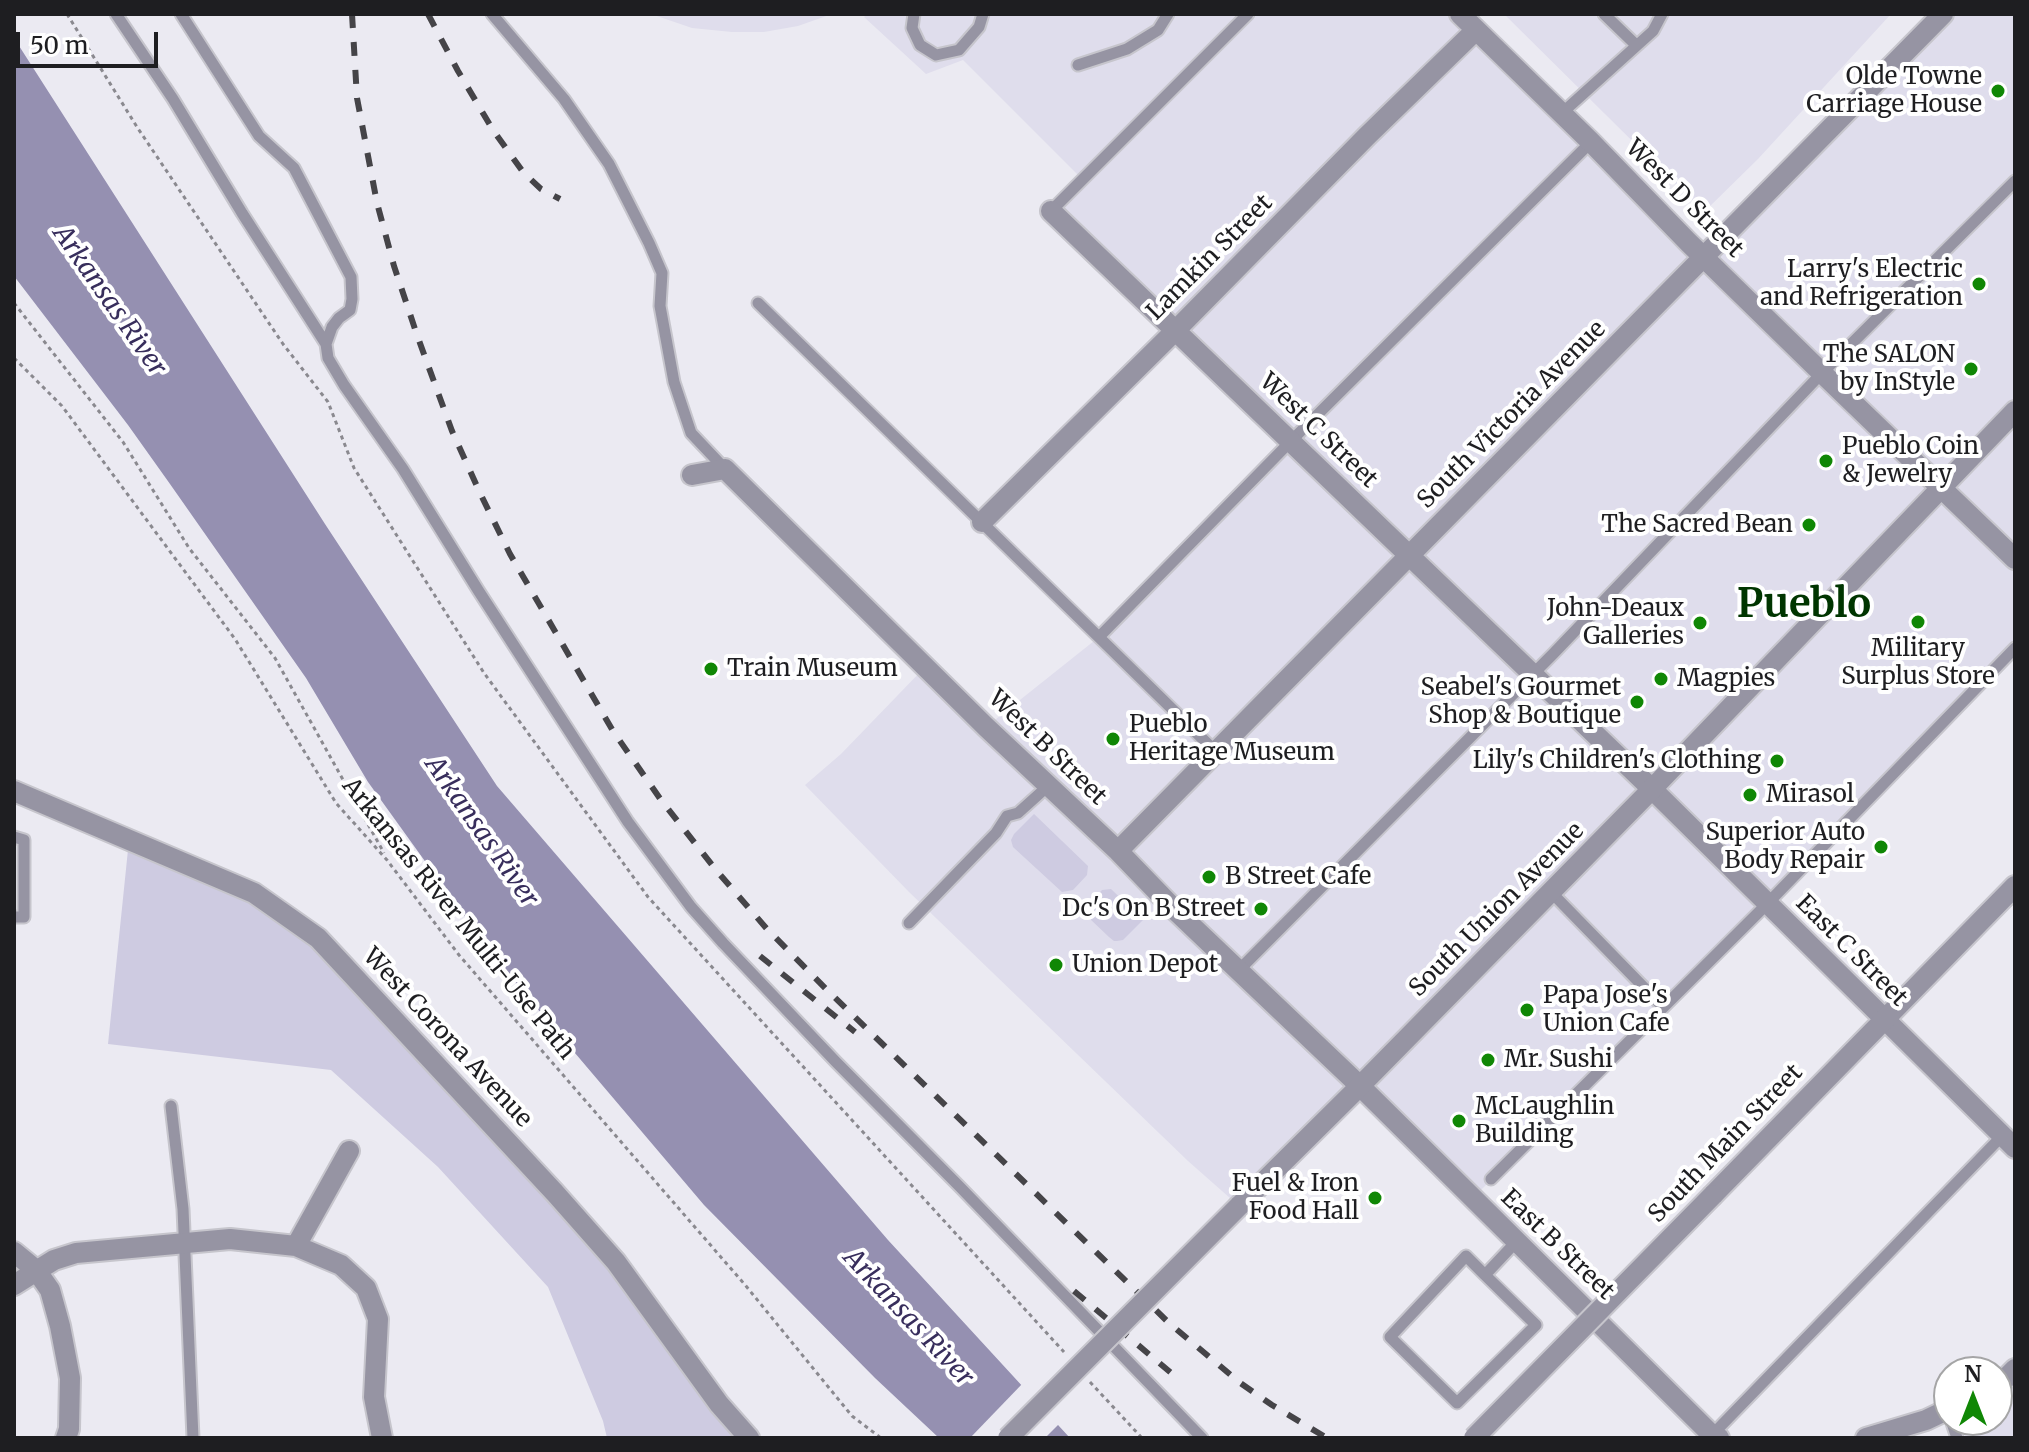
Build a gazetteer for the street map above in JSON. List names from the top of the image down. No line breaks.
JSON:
{"streets":{"street":["West D Street","Lamkin Street","South Victoria Avenue","West C Street","West B Street","South Union Avenue","East C Street","West Corona Avenue","South Main Street","East B Street"],"path":["Arkansas River Multi-Use Path"]},"crossings":[["West D Street","Lamkin Street"],["West D Street","South Victoria Avenue"],["West D Street","South Union Avenue"],["Lamkin Street","West C Street"],["South Victoria Avenue","West C Street"],["South Victoria Avenue","West B Street"],["West C Street","South Union Avenue"],["West C Street","East C Street"],["West B Street","South Union Avenue"],["West B Street","East B Street"],["South Union Avenue","East C Street"],["South Union Avenue","East B Street"],["East C Street","South Main Street"]],"districts":["Pueblo"],"water":["Arkansas River"],"places":["Olde Towne Carriage House","Larry's Electric and Refrigeration","The SALON by InStyle","Pueblo Coin & Jewelry","The Sacred Bean","Military Surplus Store","John-Deaux Galleries","Train Museum","Magpies","Seabel's Gourmet Shop & Boutique","Pueblo Heritage Museum","Lily's Children's Clothing","Mirasol","Superior Auto Body Repair","B Street Cafe","Dc's On B Street","Union Depot","Papa Jose's Union Cafe","Mr. Sushi","McLaughlin Building","Fuel & Iron Food Hall"],"scale_bar":"50 m","north":"top"}
